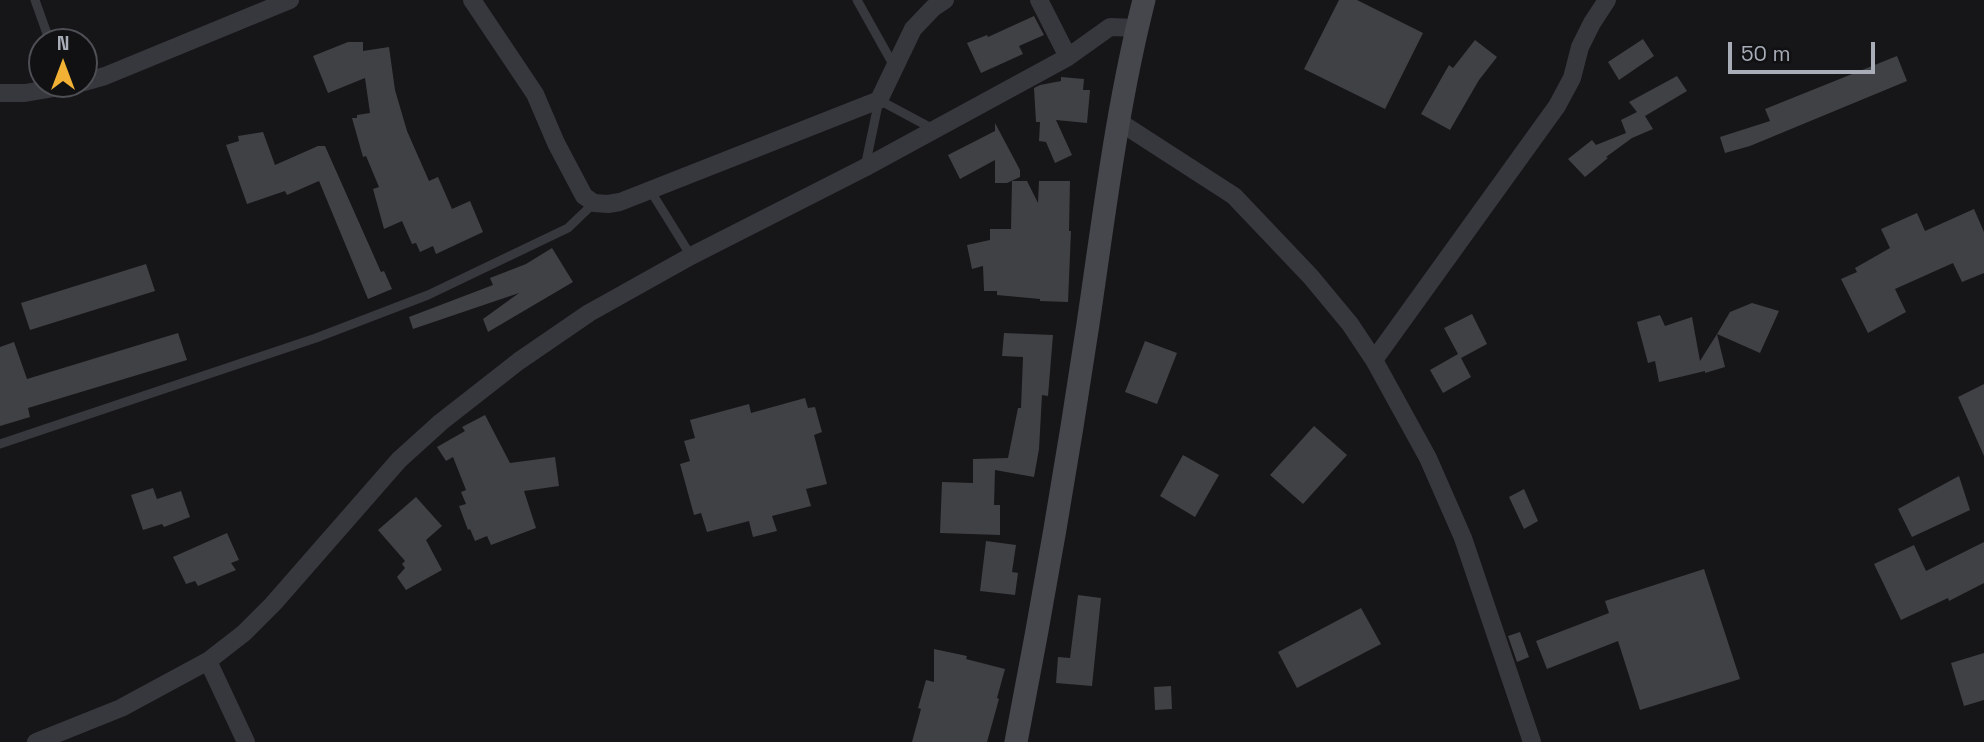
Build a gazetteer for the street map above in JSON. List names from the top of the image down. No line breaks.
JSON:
{"scale_bar":"50 m","north":"top"}
